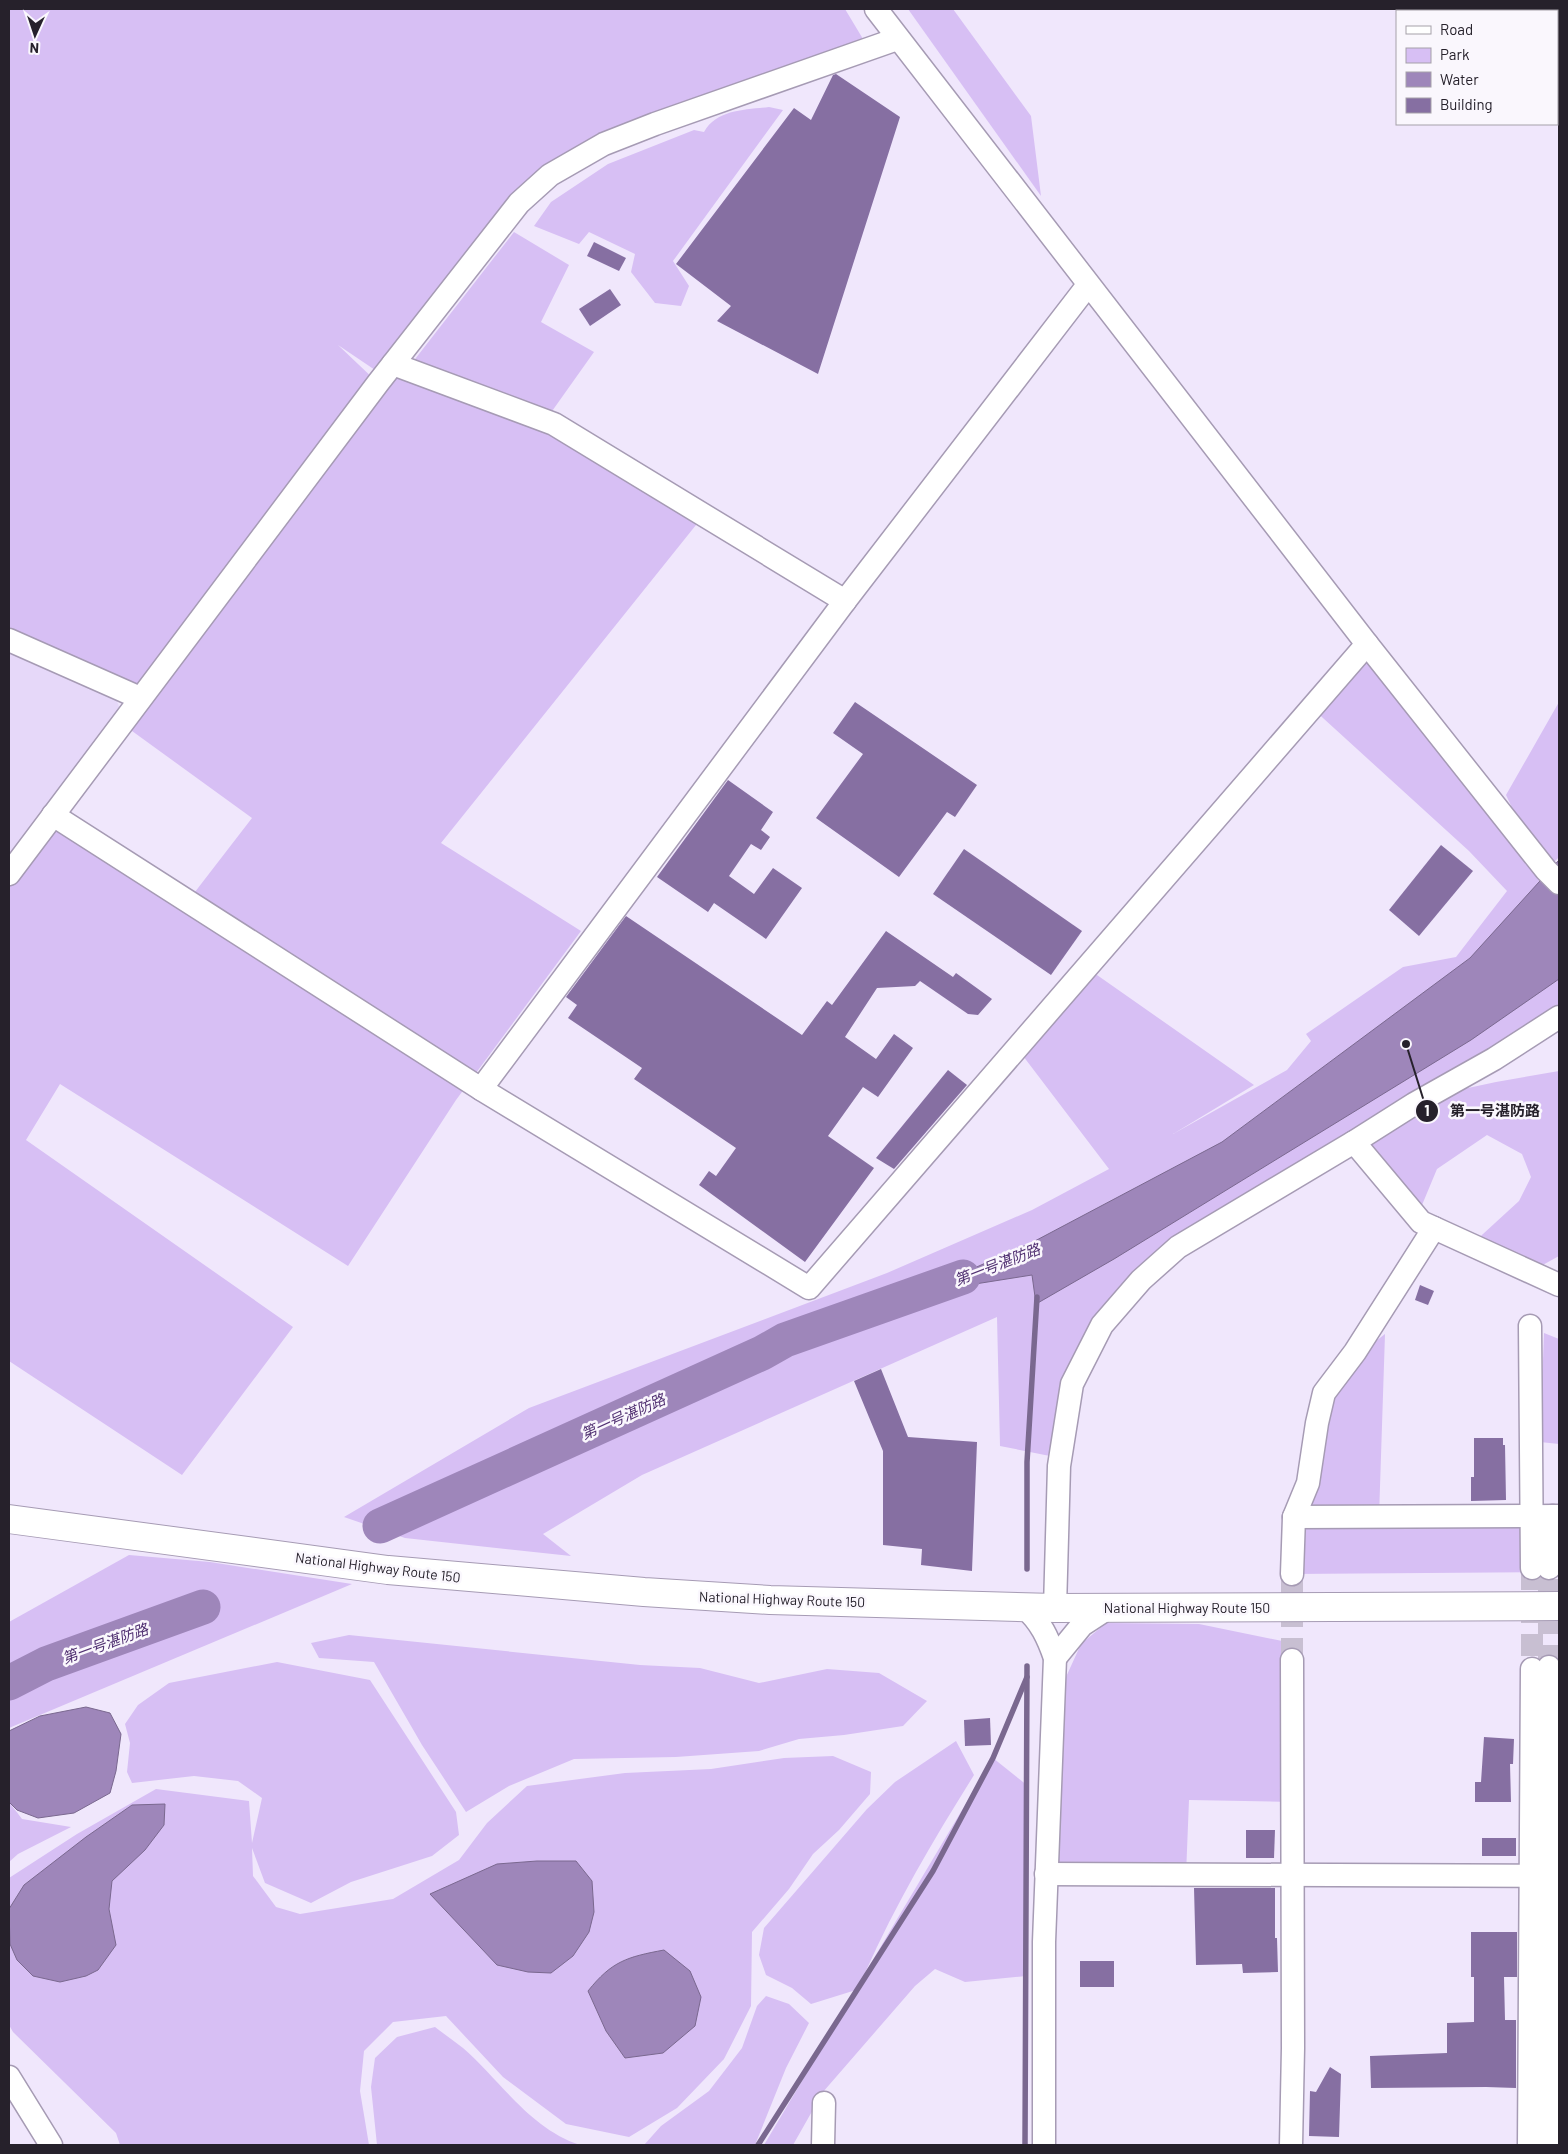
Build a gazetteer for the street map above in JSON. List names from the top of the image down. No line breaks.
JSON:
{"streets":{"highway":["National Highway Route 150"]},"water":["第一号湛防路"],"places":["第一号湛防路"],"legend":["Road","Park","Water","Building"],"north":"bottom"}
